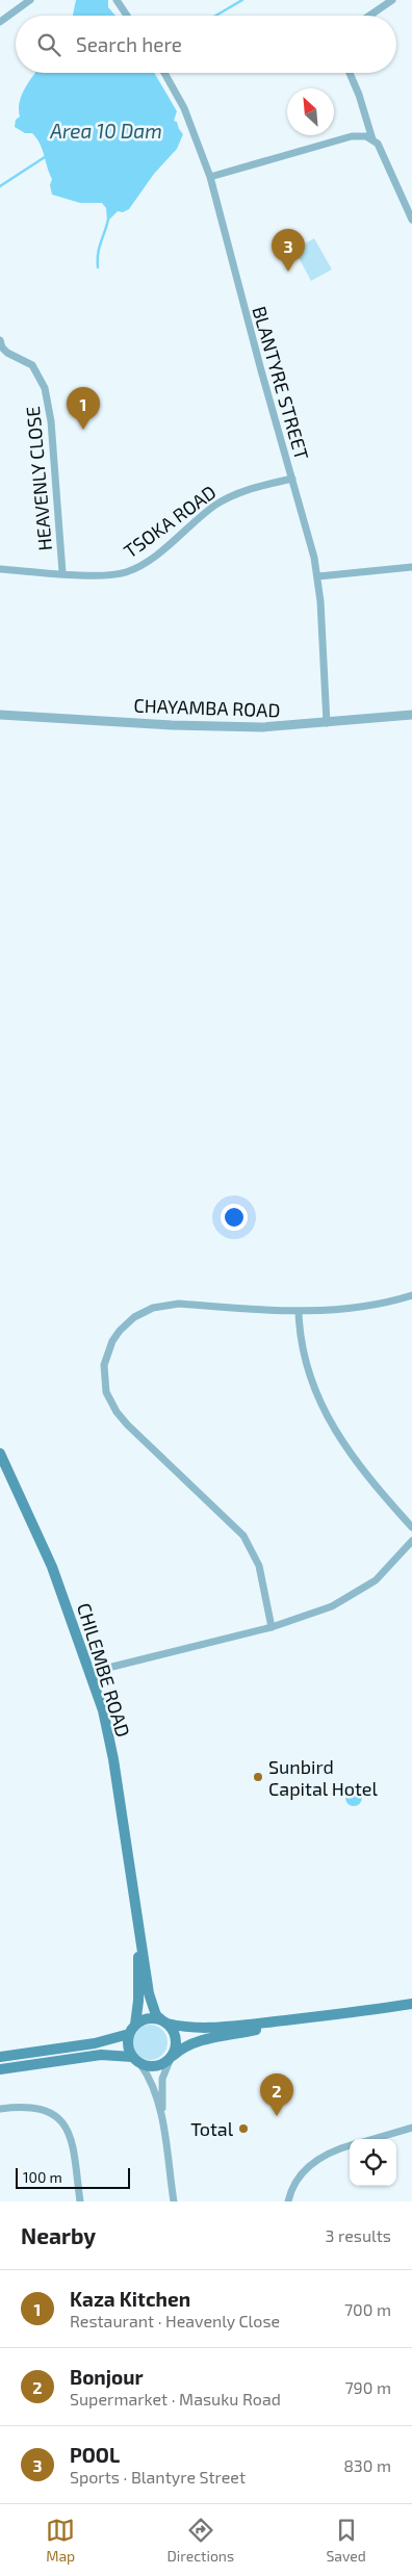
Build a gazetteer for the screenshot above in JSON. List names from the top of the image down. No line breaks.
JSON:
{"streets":{"main road":["CHILEMBE ROAD"],"street":["BLANTYRE STREET","HEAVENLY CLOSE","TSOKA ROAD","CHAYAMBA ROAD"]},"crossings":[["BLANTYRE STREET","TSOKA ROAD"],["BLANTYRE STREET","CHAYAMBA ROAD"],["HEAVENLY CLOSE","TSOKA ROAD"]],"water":["Area 10 Dam"],"places":["Sunbird Capital Hotel","Total"],"scale_bar":"100 m","north":"top left","page":{"search":"Search here","pins":["3","1","2"],"scale":"100 m","heading":["Nearby","3 results"],"list":[{"mark":"1","name":"Kaza Kitchen","note":"Restaurant · Heavenly Close","value":"700 m"},{"mark":"2","name":"Bonjour","note":"Supermarket · Masuku Road","value":"790 m"},{"mark":"3","name":"POOL","note":"Sports · Blantyre Street","value":"830 m"}],"nav":["Map","Directions","Saved"]}}
